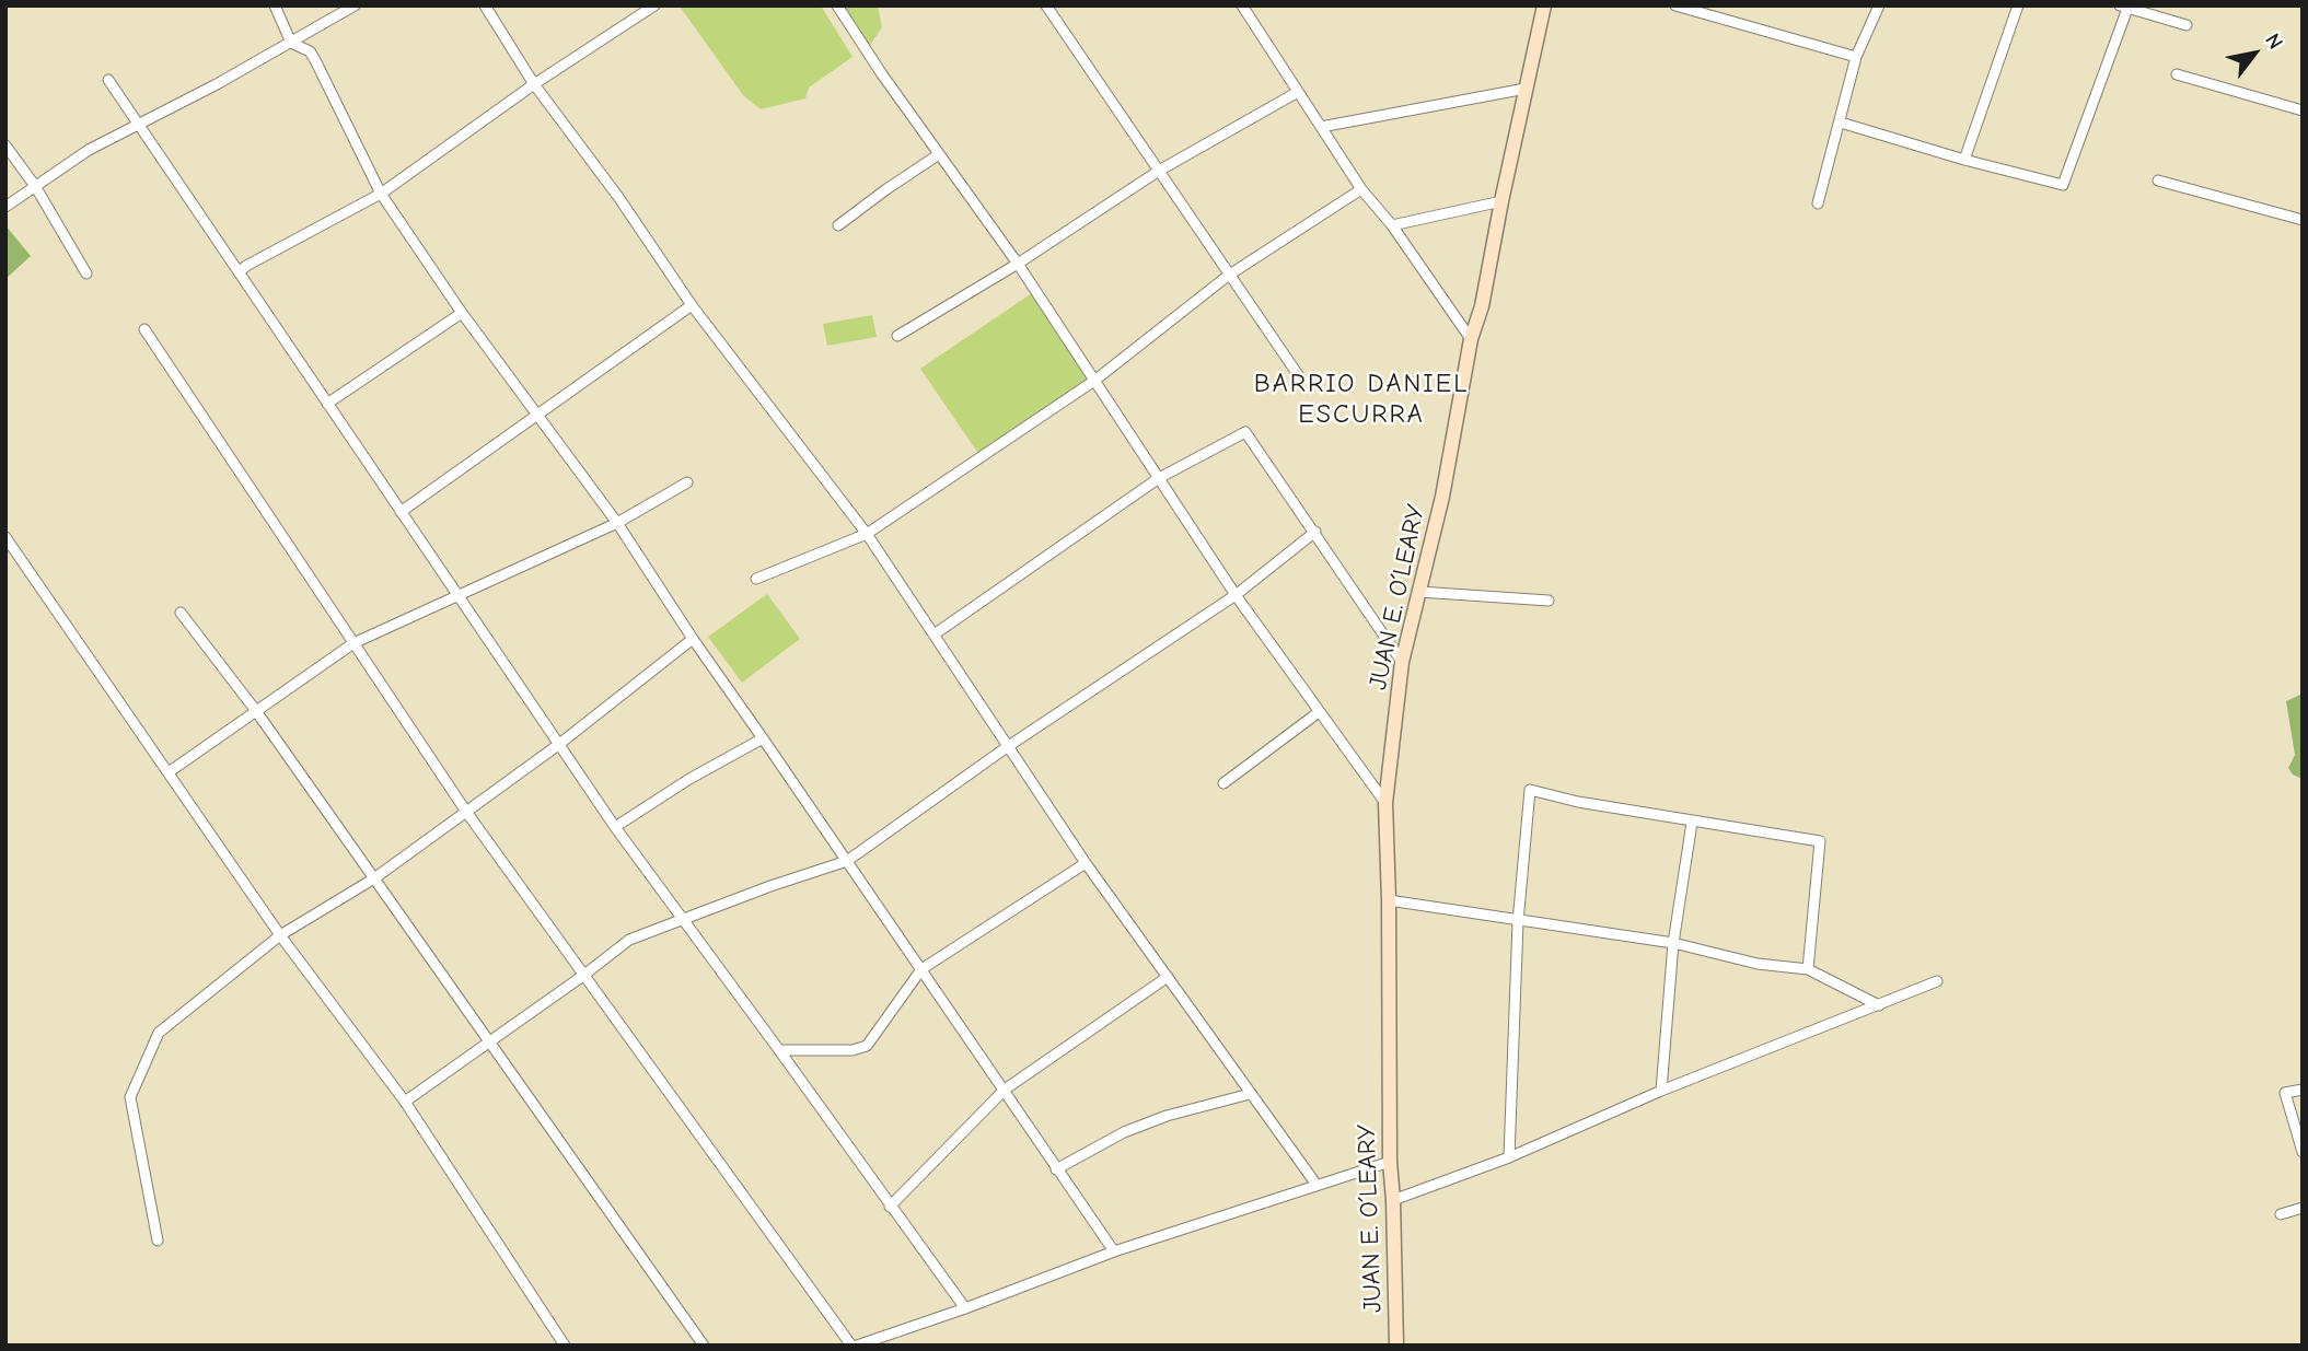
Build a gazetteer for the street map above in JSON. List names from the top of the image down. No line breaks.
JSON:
{"streets":{"street":["JUAN E. O´LEARY"]},"districts":["BARRIO DANIEL ESCURRA"],"north":"top right"}
